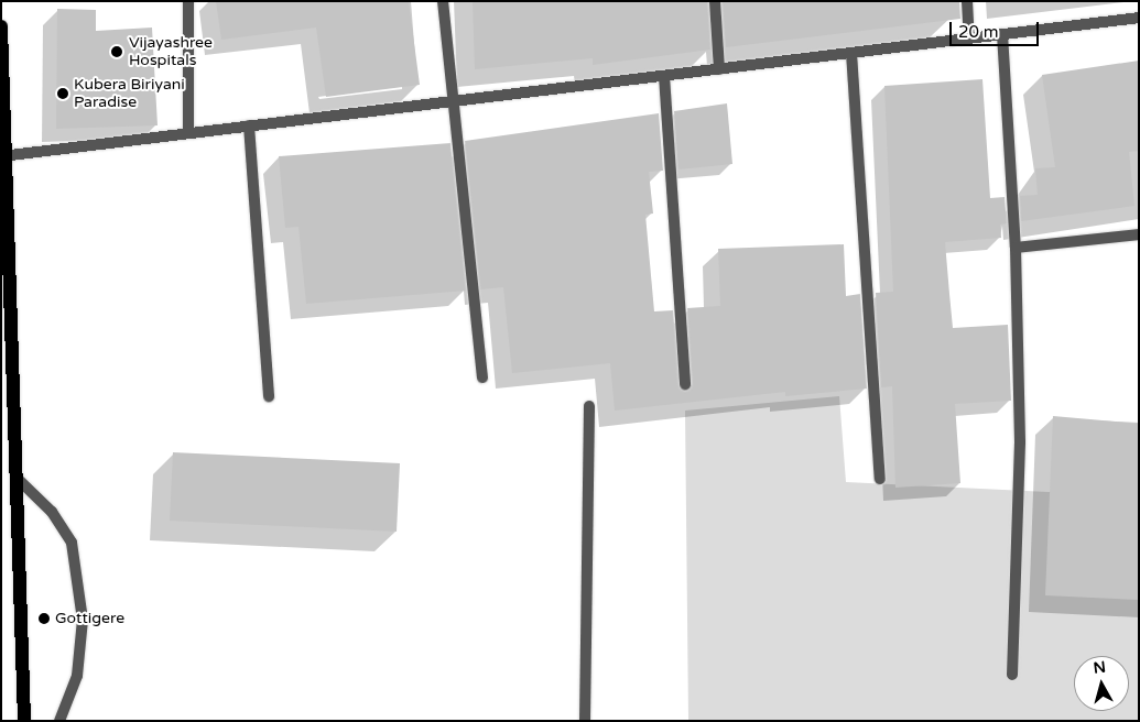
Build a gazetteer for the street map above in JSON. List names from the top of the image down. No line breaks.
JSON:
{"places":["Vijayashree Hospitals","Kubera Biriyani Paradise","Gottigere"],"scale_bar":"20 m","north":"top"}
